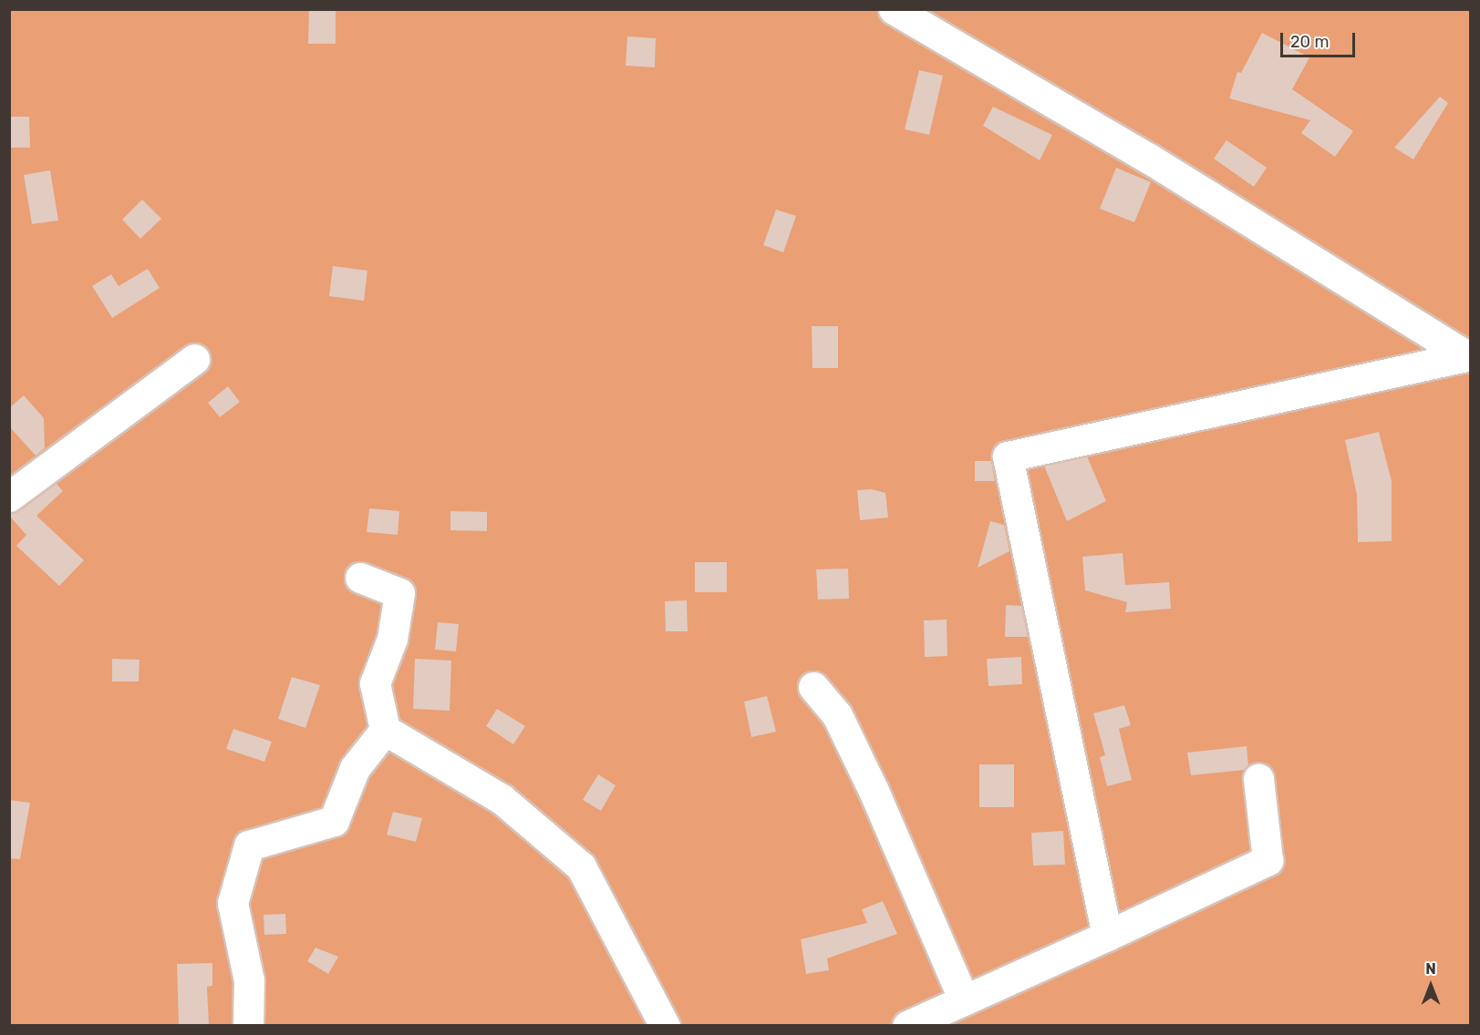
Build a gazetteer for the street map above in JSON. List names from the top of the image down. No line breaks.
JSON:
{"scale_bar":"20 m","north":"top"}
